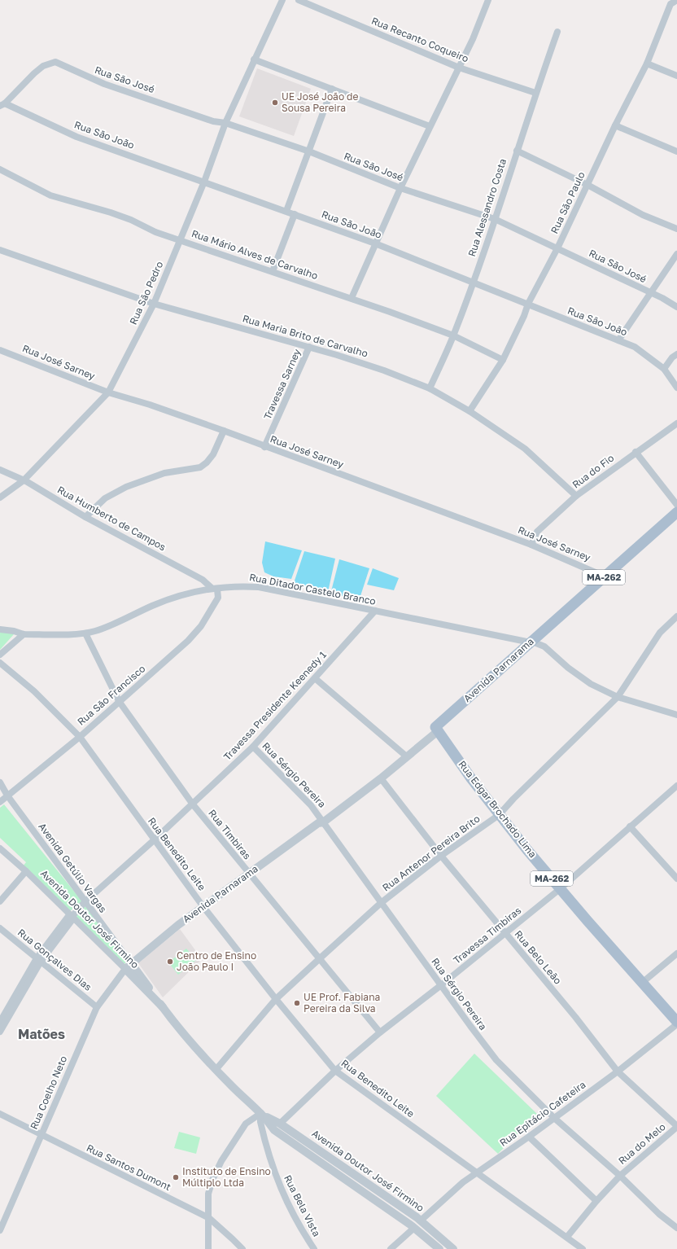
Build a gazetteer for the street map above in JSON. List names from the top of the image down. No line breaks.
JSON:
{"streets":{"main road":["MA-262","Avenida Parnarama","Rua Edgar Brochado Lima"],"street":["Rua Recanto Coqueiro","Rua São José","Rua São João","Rua São Paulo","Rua Alessandro Costa","Rua Mário Alves de Carvalho","Rua São Pedro","Rua Maria Brito de Carvalho","Rua José Sarney","Travessa Sarney","Rua do Fio","Rua Humberto de Campos","Rua Ditador Castelo Branco","Rua São Francisco","Travessa Presidente Keenedy 1","Rua Sérgio Pereira","Rua Timbiras","Rua Antenor Pereira Brito","Rua Benedito Leite","Avenida Getúlio Vargas","Avenida Doutor José Firmino","Travessa Timbiras","Rua Belo Leão","Rua Gonçalves Dias","Rua Coelho Neto","Rua Epitácio Cafeteira","Rua do Melo","Rua Santos Dumont","Rua Bela Vista"]},"crossings":[["Rua Recanto Coqueiro","Rua Alessandro Costa"],["Rua São José","Rua São João"],["Rua São José","Rua São Paulo"],["Rua São José","Rua Alessandro Costa"],["Rua São José","Rua São Pedro"],["Rua São João","Rua São Paulo"],["Rua São João","Rua Alessandro Costa"],["Rua São João","Rua São Pedro"],["Rua São Paulo","Rua Mário Alves de Carvalho"],["Rua São Paulo","Rua Maria Brito de Carvalho"],["Rua Alessandro Costa","Rua Mário Alves de Carvalho"],["Rua Alessandro Costa","Rua Maria Brito de Carvalho"],["Rua Mário Alves de Carvalho","Rua São Pedro"],["Rua São Pedro","Rua Maria Brito de Carvalho"],["Rua São Pedro","Rua José Sarney"],["Rua São Pedro","Rua Humberto de Campos"],["Rua Maria Brito de Carvalho","Travessa Sarney"],["Rua Maria Brito de Carvalho","Rua do Fio"],["Rua José Sarney","Travessa Sarney"],["Rua José Sarney","Rua do Fio"],["Rua José Sarney","Avenida Parnarama"],["Rua Humberto de Campos","Rua Ditador Castelo Branco"],["Rua Humberto de Campos","Rua São Francisco"],["Rua Ditador Castelo Branco","Avenida Parnarama"],["Rua Ditador Castelo Branco","Rua São Francisco"],["Rua Ditador Castelo Branco","Travessa Presidente Keenedy 1"],["Rua Ditador Castelo Branco","Rua Timbiras"],["Rua Ditador Castelo Branco","Rua Antenor Pereira Brito"],["Avenida Parnarama","Rua Sérgio Pereira"],["Avenida Parnarama","Rua Edgar Brochado Lima"],["Avenida Parnarama","Rua Timbiras"],["Avenida Parnarama","Rua Benedito Leite"],["Avenida Parnarama","Avenida Getúlio Vargas"],["Avenida Parnarama","Avenida Doutor José Firmino"],["Avenida Parnarama","Rua Belo Leão"],["Avenida Parnarama","Rua Coelho Neto"],["Rua São Francisco","Rua Timbiras"],["Rua São Francisco","Rua Benedito Leite"],["Rua São Francisco","Avenida Getúlio Vargas"],["Travessa Presidente Keenedy 1","Rua Sérgio Pereira"],["Travessa Presidente Keenedy 1","Rua Timbiras"],["Travessa Presidente Keenedy 1","Rua Benedito Leite"],["Travessa Presidente Keenedy 1","Avenida Getúlio Vargas"],["Travessa Presidente Keenedy 1","Avenida Doutor José Firmino"],["Travessa Presidente Keenedy 1","Rua Gonçalves Dias"],["Rua Sérgio Pereira","Rua Antenor Pereira Brito"],["Rua Sérgio Pereira","Travessa Timbiras"],["Rua Sérgio Pereira","Rua Epitácio Cafeteira"],["Rua Sérgio Pereira","Rua do Melo"],["Rua Edgar Brochado Lima","Rua Antenor Pereira Brito"],["Rua Edgar Brochado Lima","Travessa Timbiras"],["Rua Timbiras","Rua Antenor Pereira Brito"],["Rua Timbiras","Travessa Timbiras"],["Rua Antenor Pereira Brito","Rua Benedito Leite"],["Rua Antenor Pereira Brito","Avenida Doutor José Firmino"],["Rua Antenor Pereira Brito","Rua Belo Leão"],["Rua Benedito Leite","Travessa Timbiras"],["Rua Benedito Leite","Rua Epitácio Cafeteira"],["Rua Benedito Leite","Rua do Melo"],["Avenida Getúlio Vargas","Avenida Doutor José Firmino"],["Avenida Getúlio Vargas","Rua Coelho Neto"],["Avenida Doutor José Firmino","Travessa Timbiras"],["Avenida Doutor José Firmino","Rua Coelho Neto"],["Avenida Doutor José Firmino","Rua Epitácio Cafeteira"],["Avenida Doutor José Firmino","Rua Bela Vista"],["Travessa Timbiras","Rua Belo Leão"],["Rua Belo Leão","Rua Epitácio Cafeteira"],["Rua Belo Leão","Rua do Melo"],["Rua Gonçalves Dias","Rua Coelho Neto"],["Rua Coelho Neto","Rua Santos Dumont"]],"districts":["Matões"],"places":["UE José João de Sousa Pereira","Centro de Ensino João Paulo I","UE Prof. Fabiana Pereira da Silva","Instituto de Ensino Múltiplo Ltda"]}
